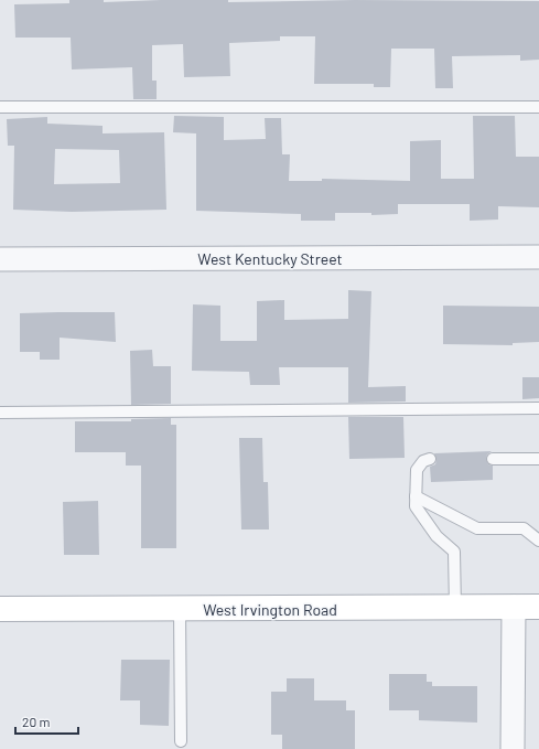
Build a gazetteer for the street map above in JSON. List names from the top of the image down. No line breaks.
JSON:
{"streets":{"main road":["West Irvington Road"],"street":["West Kentucky Street"]},"scale_bar":"20 m"}
